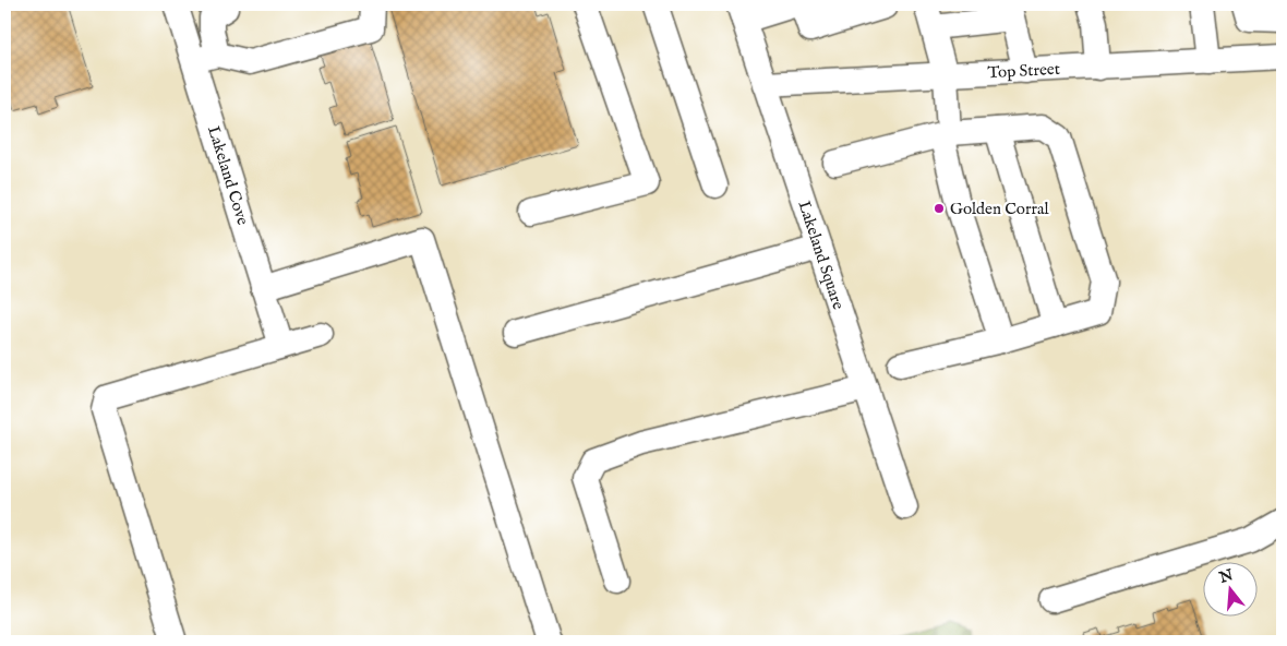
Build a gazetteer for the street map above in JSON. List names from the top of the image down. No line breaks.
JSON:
{"streets":{"street":["Top Street","Lakeland Cove","Lakeland Square"]},"crossings":[["Top Street","Lakeland Square"]],"places":["Golden Corral"],"north":"top"}
